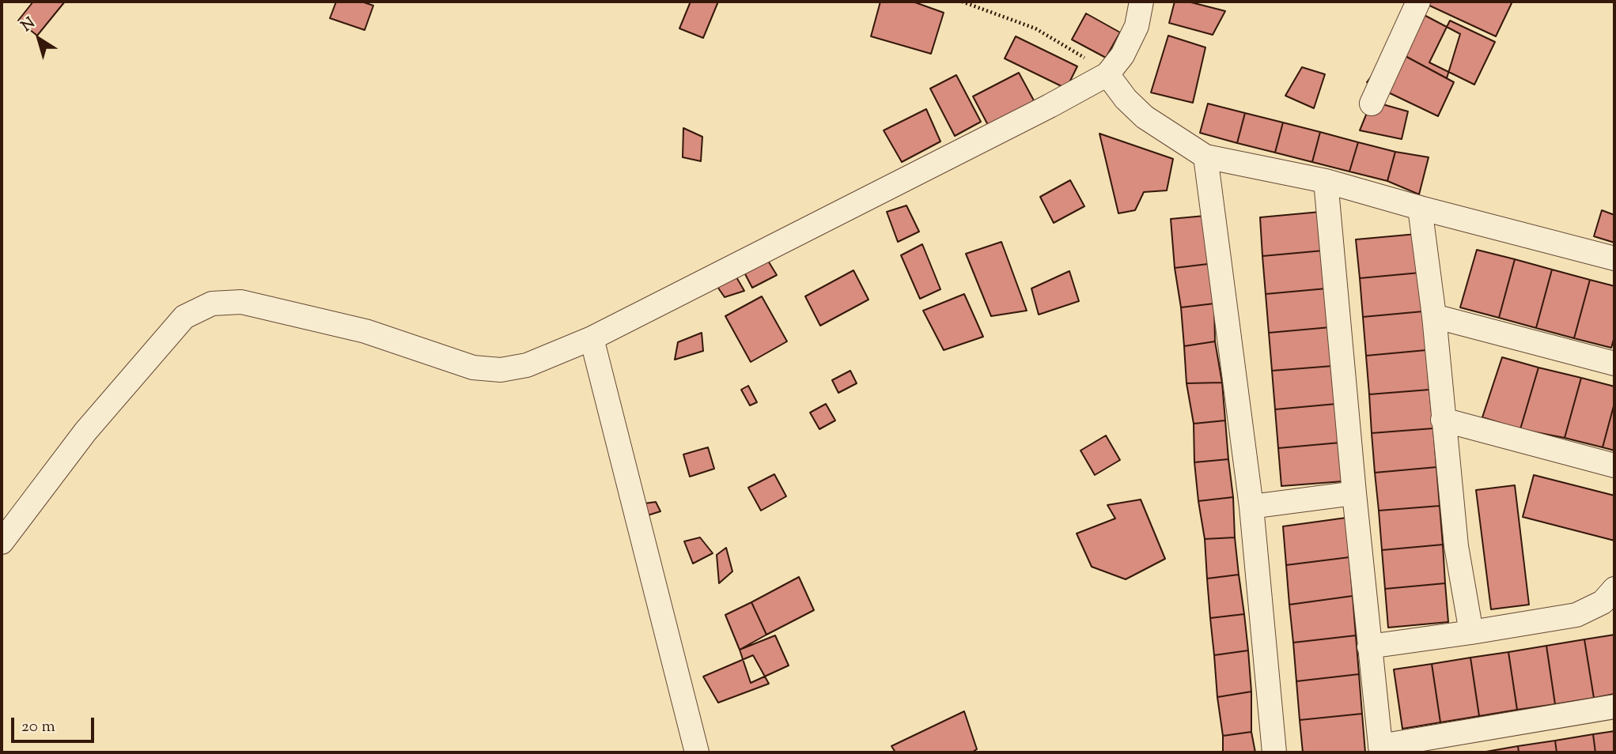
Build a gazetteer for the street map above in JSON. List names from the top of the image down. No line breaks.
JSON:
{"scale_bar":"20 m","north":"top left"}
